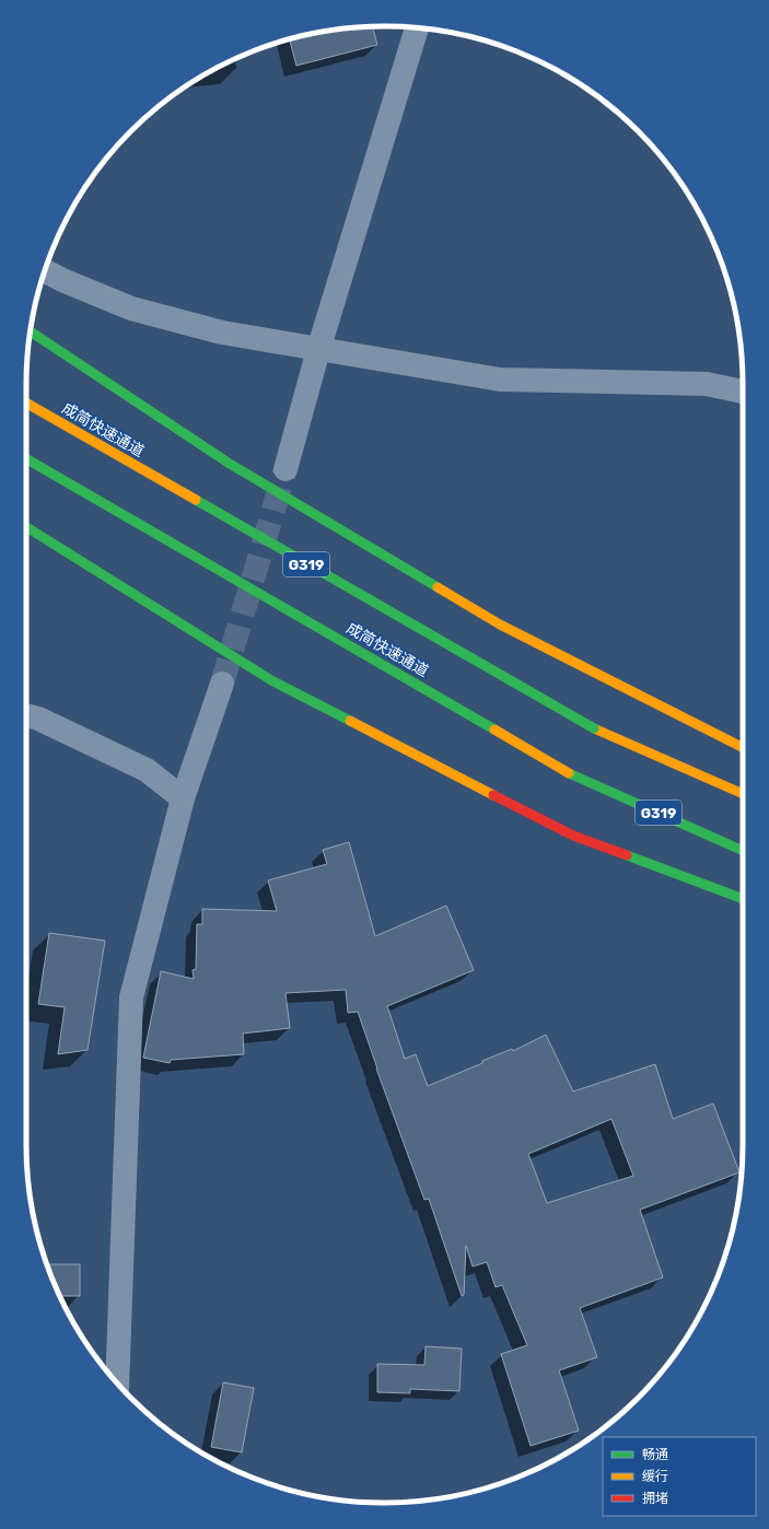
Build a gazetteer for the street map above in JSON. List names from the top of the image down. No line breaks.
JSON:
{"streets":{"main road":["成简快速通道","G319"]},"legend":["畅通","缓行","拥堵"]}
